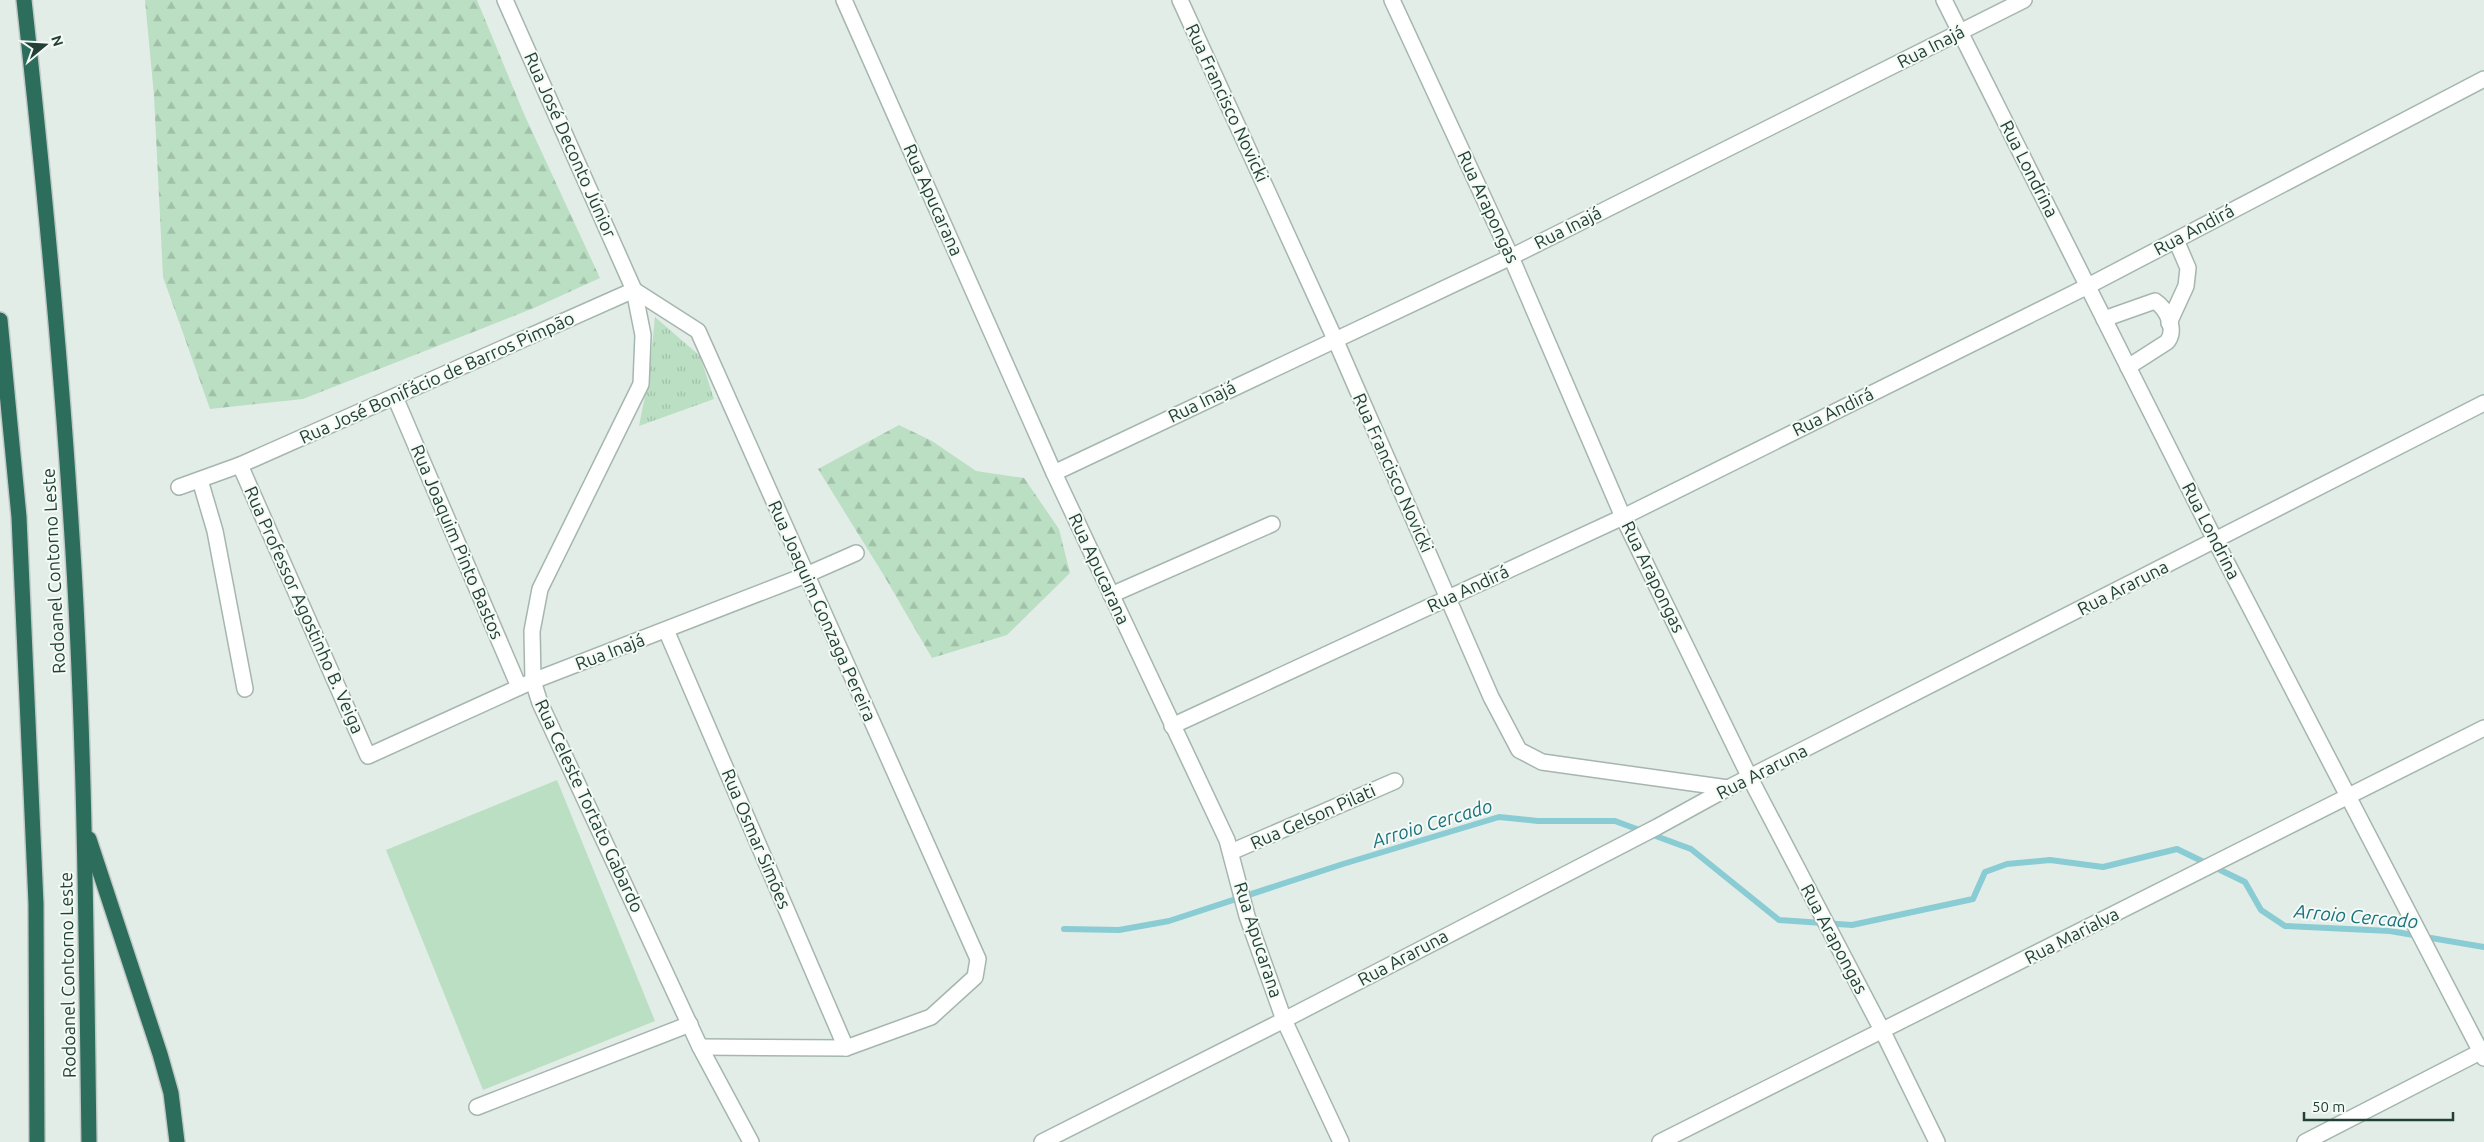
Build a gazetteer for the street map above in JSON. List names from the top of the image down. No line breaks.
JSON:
{"streets":{"highway":["Rodoanel Contorno Leste"],"street":["Rua Inajá","Rua Francisco Novicki","Rua José Deconto Júnior","Rua Londrina","Rua Apucarana","Rua Arapongas","Rua Andirá","Rua José Bonifácio de Barros Pimpão","Rua Joaquim Pinto Bastos","Rua Araruna","Rua Professor Agostinho B. Veiga","Rua Joaquim Gonzaga Pereira","Rua Celeste Tortato Gabardo","Rua Gelson Pilati","Rua Osmar Simões","Rua Marialva"]},"crossings":[["Rua Inajá","Rua Francisco Novicki"],["Rua Inajá","Rua Londrina"],["Rua Inajá","Rua Apucarana"],["Rua Inajá","Rua Arapongas"],["Rua Inajá","Rua Joaquim Pinto Bastos"],["Rua Inajá","Rua Professor Agostinho B. Veiga"],["Rua Inajá","Rua Joaquim Gonzaga Pereira"],["Rua Inajá","Rua Celeste Tortato Gabardo"],["Rua Inajá","Rua Osmar Simões"],["Rua Francisco Novicki","Rua Andirá"],["Rua Francisco Novicki","Rua Araruna"],["Rua José Deconto Júnior","Rua José Bonifácio de Barros Pimpão"],["Rua José Deconto Júnior","Rua Joaquim Gonzaga Pereira"],["Rua José Deconto Júnior","Rua Celeste Tortato Gabardo"],["Rua Londrina","Rua Andirá"],["Rua Londrina","Rua Araruna"],["Rua Londrina","Rua Marialva"],["Rua Apucarana","Rua Andirá"],["Rua Apucarana","Rua Araruna"],["Rua Apucarana","Rua Gelson Pilati"],["Rua Arapongas","Rua Andirá"],["Rua Arapongas","Rua Araruna"],["Rua Arapongas","Rua Marialva"],["Rua José Bonifácio de Barros Pimpão","Rua Joaquim Pinto Bastos"],["Rua José Bonifácio de Barros Pimpão","Rua Professor Agostinho B. Veiga"],["Rua José Bonifácio de Barros Pimpão","Rua Joaquim Gonzaga Pereira"],["Rua José Bonifácio de Barros Pimpão","Rua Celeste Tortato Gabardo"],["Rua Joaquim Gonzaga Pereira","Rua Celeste Tortato Gabardo"],["Rua Joaquim Gonzaga Pereira","Rua Osmar Simões"]],"water":["Arroio Cercado"],"scale_bar":"50 m","north":"right"}
